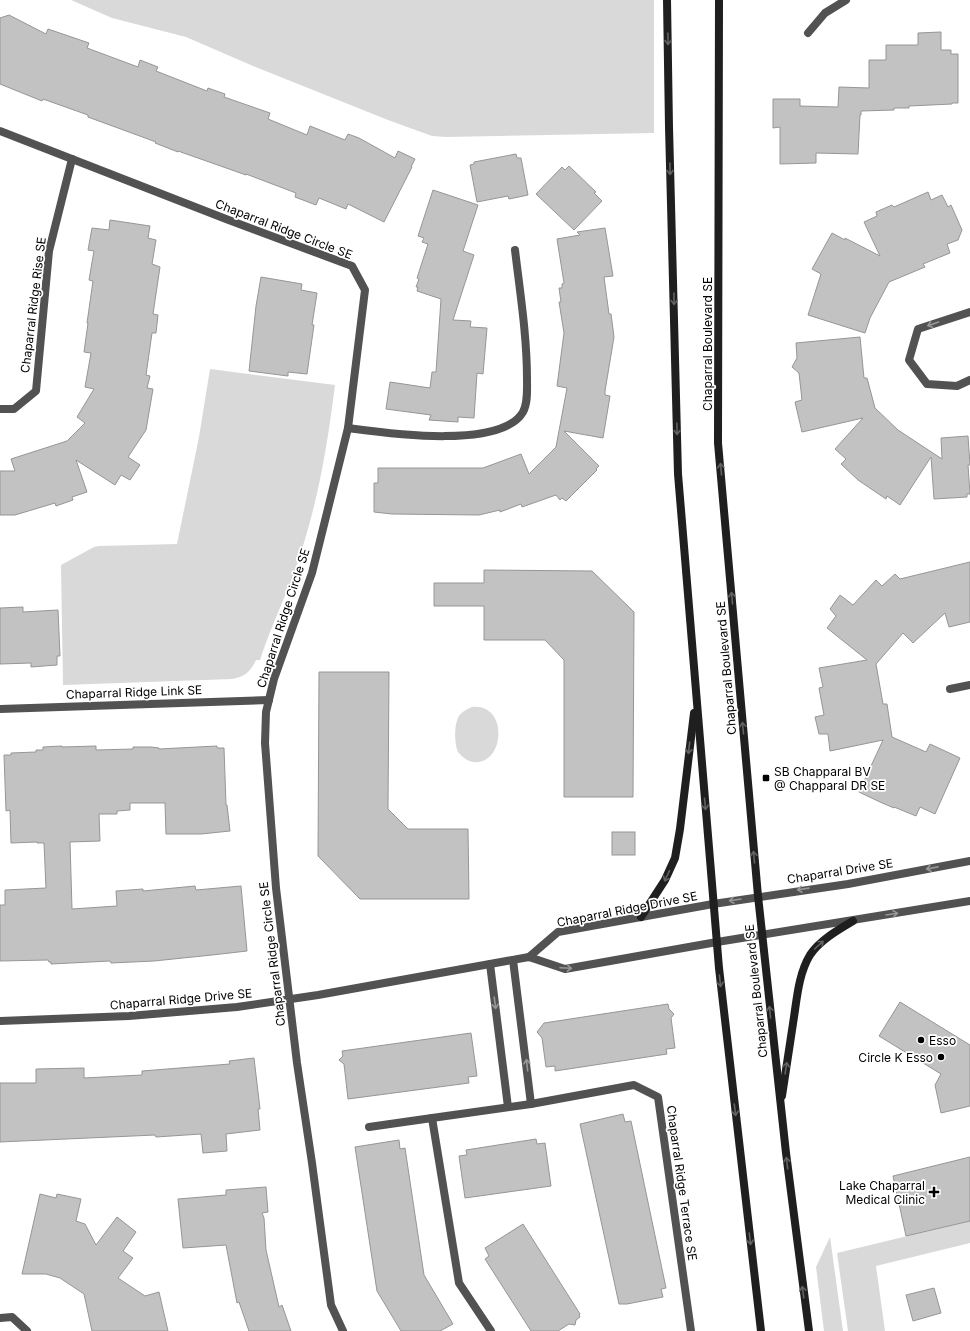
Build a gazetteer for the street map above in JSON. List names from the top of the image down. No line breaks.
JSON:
{"streets":{"main road":["Chaparral Boulevard SE"],"street":["Chaparral Ridge Circle SE","Chaparral Ridge Rise SE","Chaparral Ridge Link SE","Chaparral Drive SE","Chaparral Ridge Drive SE","Chaparral Ridge Terrace SE"]},"crossings":[["Chaparral Ridge Circle SE","Chaparral Ridge Rise SE"],["Chaparral Ridge Circle SE","Chaparral Ridge Link SE"],["Chaparral Ridge Circle SE","Chaparral Ridge Drive SE"],["Chaparral Boulevard SE","Chaparral Drive SE"],["Chaparral Drive SE","Chaparral Ridge Drive SE"]],"places":{"transit":["SB Chapparal BV @ Chapparal DR SE"],"other":["Esso","Circle K Esso"],"health":["Lake Chaparral Medical Clinic"]}}
